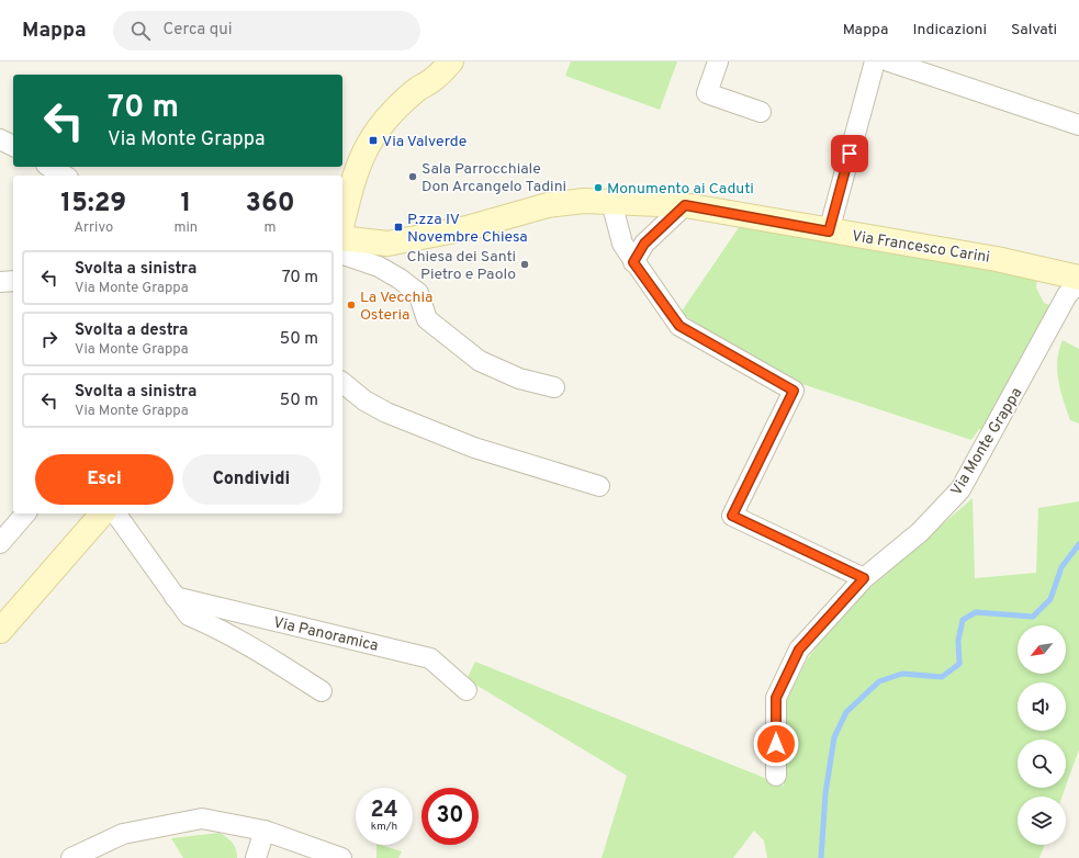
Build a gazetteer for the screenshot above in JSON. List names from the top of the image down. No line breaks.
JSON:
{"streets":{"street":["Via Francesco Carini","Via Monte Grappa","Via Panoramica"]},"places":{"transit":["Via Valverde","P.zza IV Novembre Chiesa"],"other":["Sala Parrocchiale Don Arcangelo Tadini","Monumento ai Caduti","Chiesa dei Santi Pietro e Paolo","La Vecchia Osteria"]},"north":"bottom left","page":{"header":"Mappa","search":"Cerca qui","nav":["Mappa","Indicazioni","Salvati"],"turn":["70 m","Via Monte Grappa"],"eta":["15:29","Arrivo","1","min","360","m"],"list":[{"name":"Svolta a sinistra","note":"Via Monte Grappa","value":"70 m"},{"name":"Svolta a destra","note":"Via Monte Grappa","value":"50 m"},{"name":"Svolta a sinistra","note":"Via Monte Grappa","value":"50 m"}],"buttons":["Esci","Condividi"],"speed":"24 km/h","limit":"30"}}
